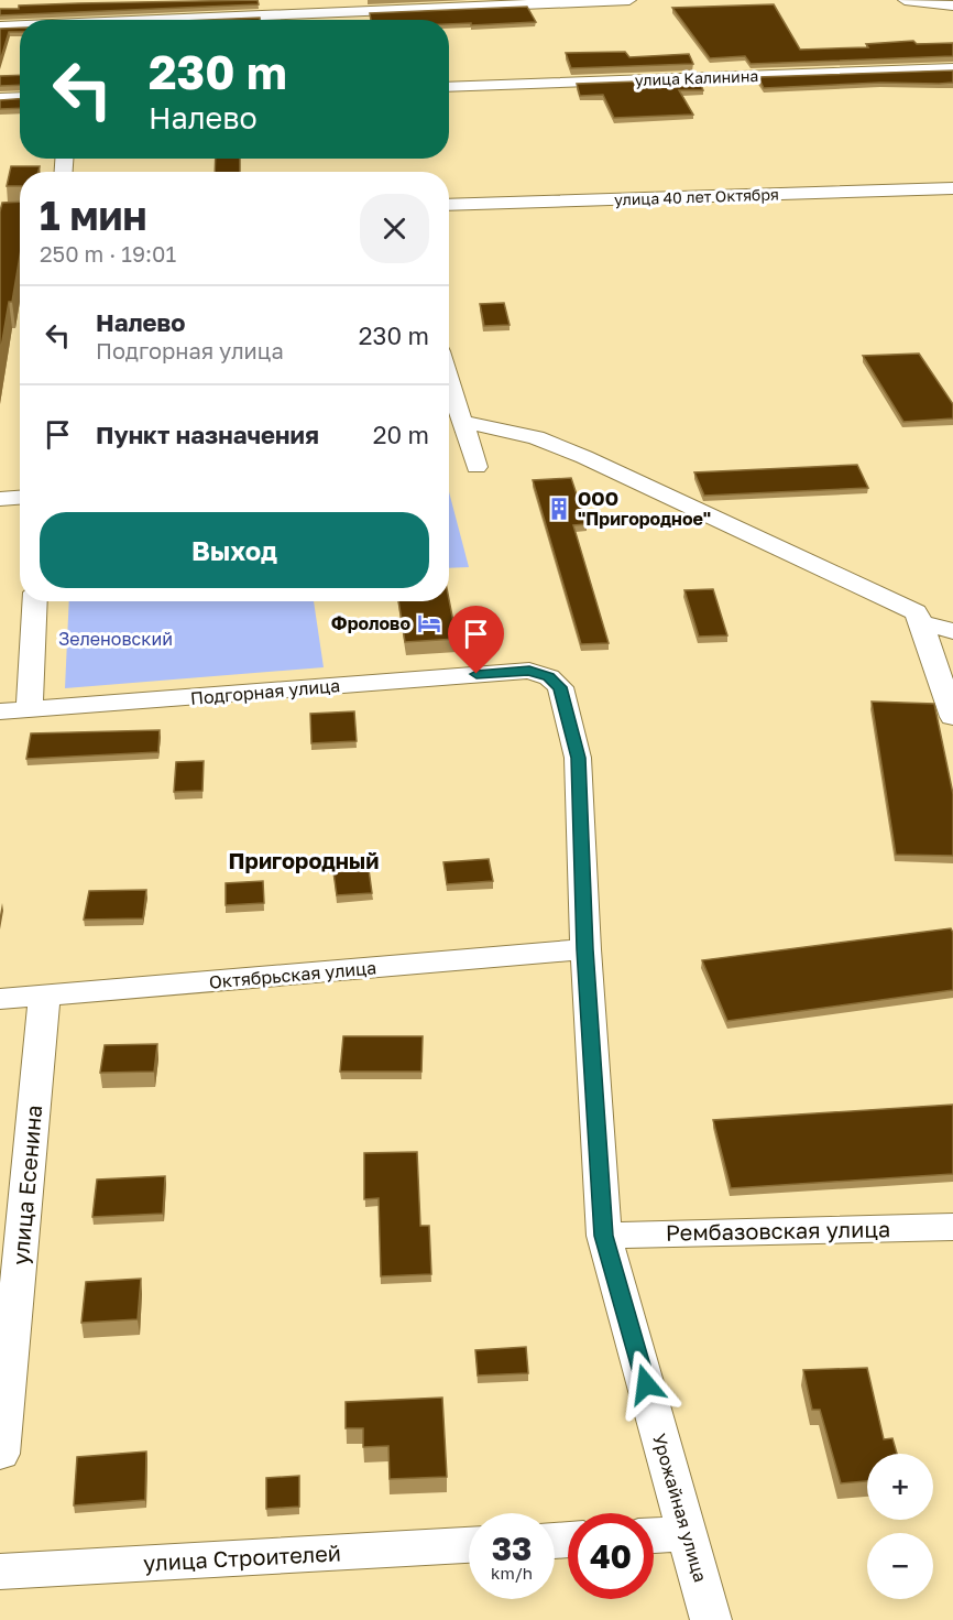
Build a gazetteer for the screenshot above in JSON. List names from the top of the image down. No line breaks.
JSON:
{"streets":{"street":["улица Калинина","улица 40 лет Октября","Подгорная улица","Октябрьская улица","улица Есенина","Рембазовская улица","Урожайная улица","улица Строителей"]},"crossings":[["Подгорная улица","Урожайная улица"],["Октябрьская улица","улица Есенина"],["Октябрьская улица","Урожайная улица"],["Рембазовская улица","Урожайная улица"]],"districts":["Пригородный"],"parks":["Зеленовский"],"places":{"building":["ООО \"Пригородное\""],"hotel":["Фролово"]},"page":{"turn":["230 m","Налево"],"heading":["1 мин","250 m · 19:01"],"list":[{"name":"Налево","note":"Подгорная улица","value":"230 m"},{"name":"Пункт назначения","value":"20 m"}],"buttons":"Выход","map_buttons":["+","−"],"speed":"33 km/h","limit":"40"}}
